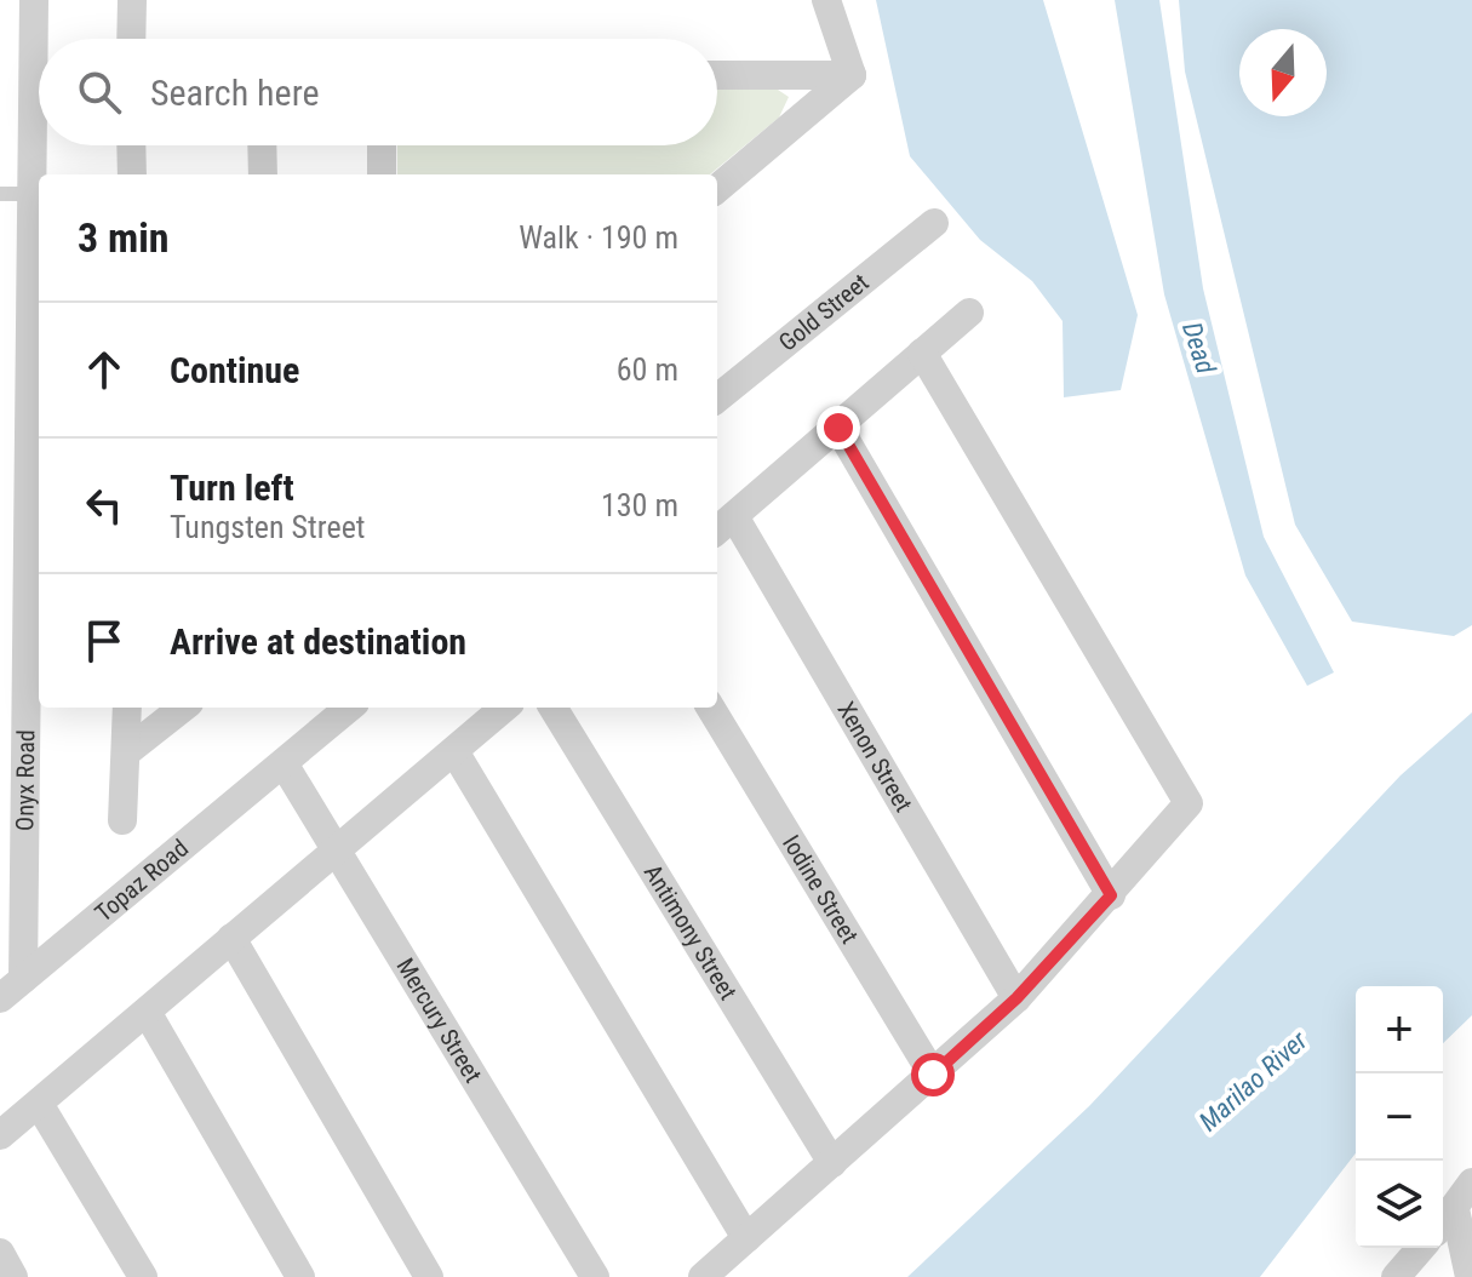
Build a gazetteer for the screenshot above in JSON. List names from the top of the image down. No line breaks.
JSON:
{"streets":{"street":["Gold Street","Xenon Street","Onyx Road","Topaz Road","Iodine Street","Antimony Street","Mercury Street"]},"crossings":[["Onyx Road","Topaz Road"],["Topaz Road","Mercury Street"]],"water":["Dead","Marilao River"],"north":"bottom","page":{"search":"Search here","heading":["3 min","Walk · 190 m"],"list":[["Continue","60 m"],["Turn left","Tungsten Street","130 m"],"Arrive at destination"],"map_buttons":["+","−"]}}
